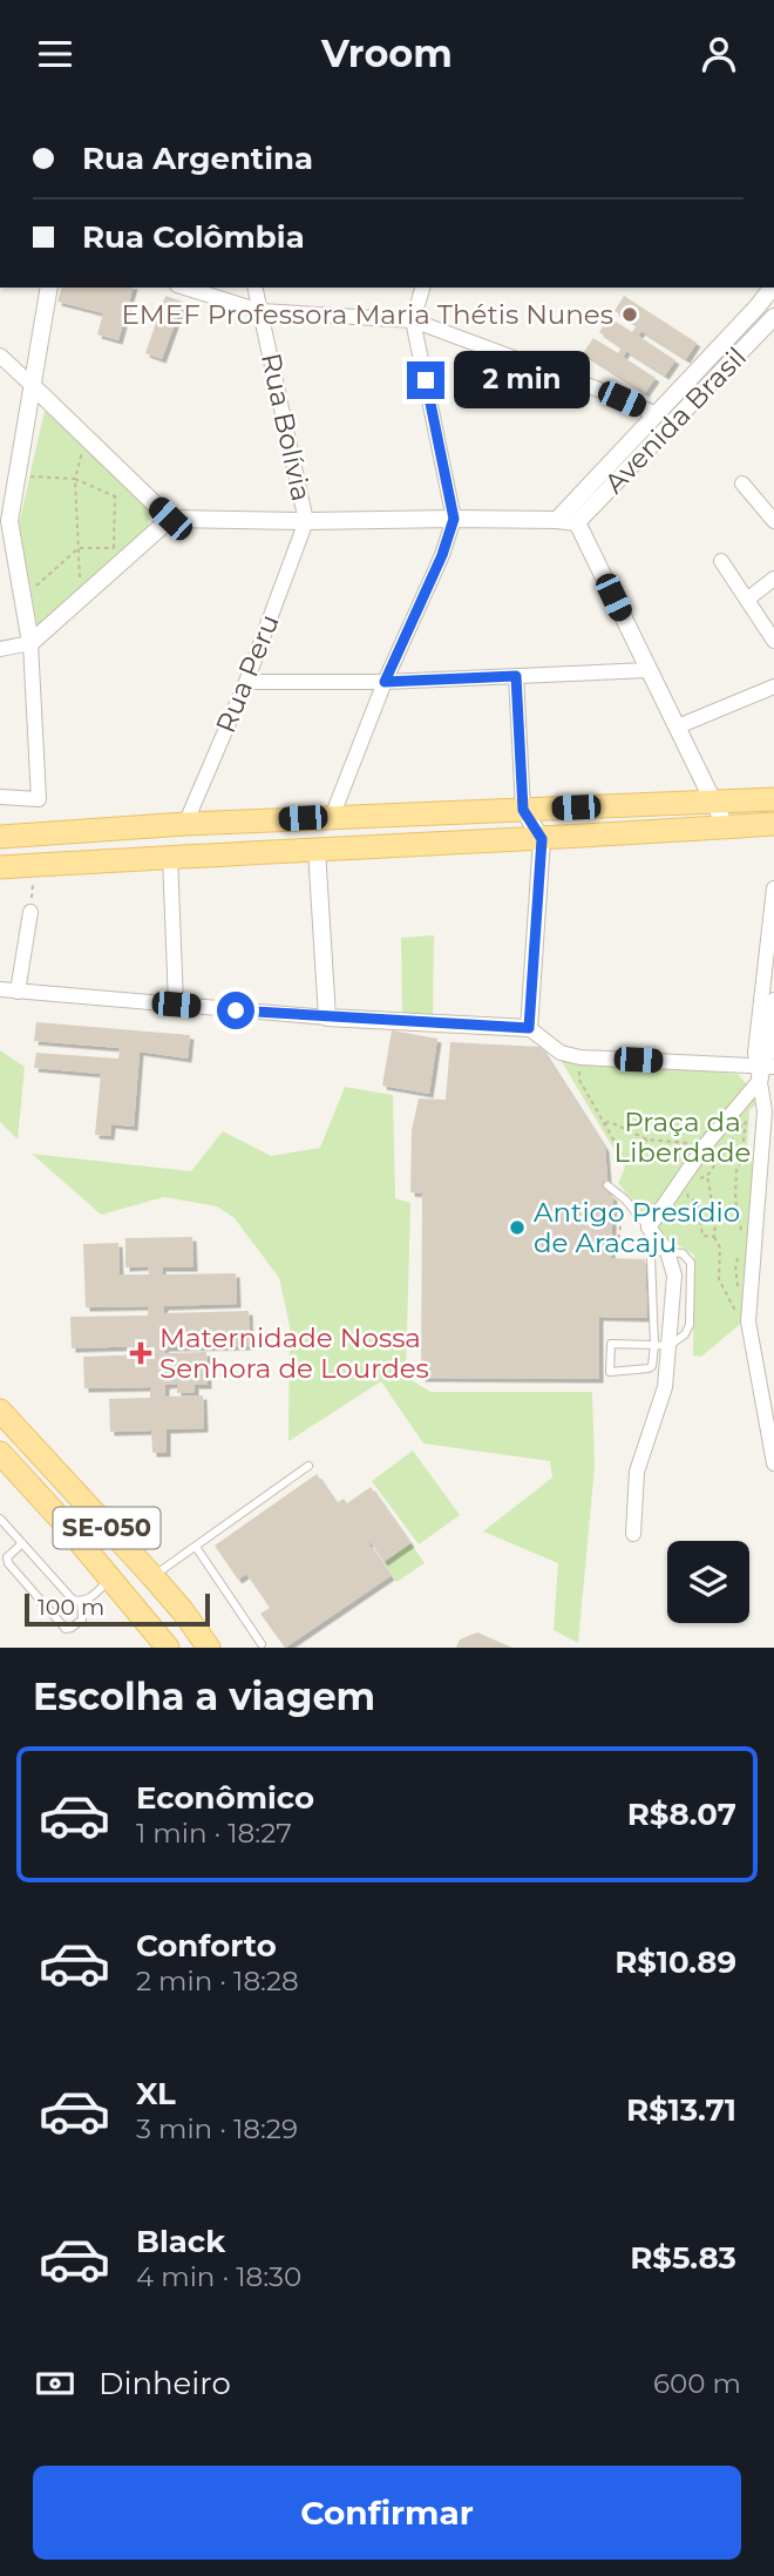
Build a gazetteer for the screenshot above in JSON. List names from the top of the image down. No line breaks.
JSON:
{"streets":{"main road":["SE-050"],"street":["Avenida Brasil","Rua Bolívia","Rua Peru"]},"crossings":[["Rua Bolívia","Rua Peru"]],"parks":["Praça da Liberdade"],"places":{"other":["EMEF Professora Maria Thétis Nunes","Antigo Presídio de Aracaju"],"health":["Maternidade Nossa Senhora de Lourdes"]},"scale_bar":"100 m","page":{"header":"Vroom","banner":["Rua Argentina","Rua Colômbia"],"bubble":"2 min","scale":"100 m","heading":"Escolha a viagem","list":[{"name":"Econômico","note":"1 min · 18:27","value":"R$8.07"},{"name":"Conforto","note":"2 min · 18:28","value":"R$10.89"},{"name":"XL","note":"3 min · 18:29","value":"R$13.71"},{"name":"Black","note":"4 min · 18:30","value":"R$5.83"}],"pay":["Dinheiro","600 m"],"buttons":"Confirmar"}}
